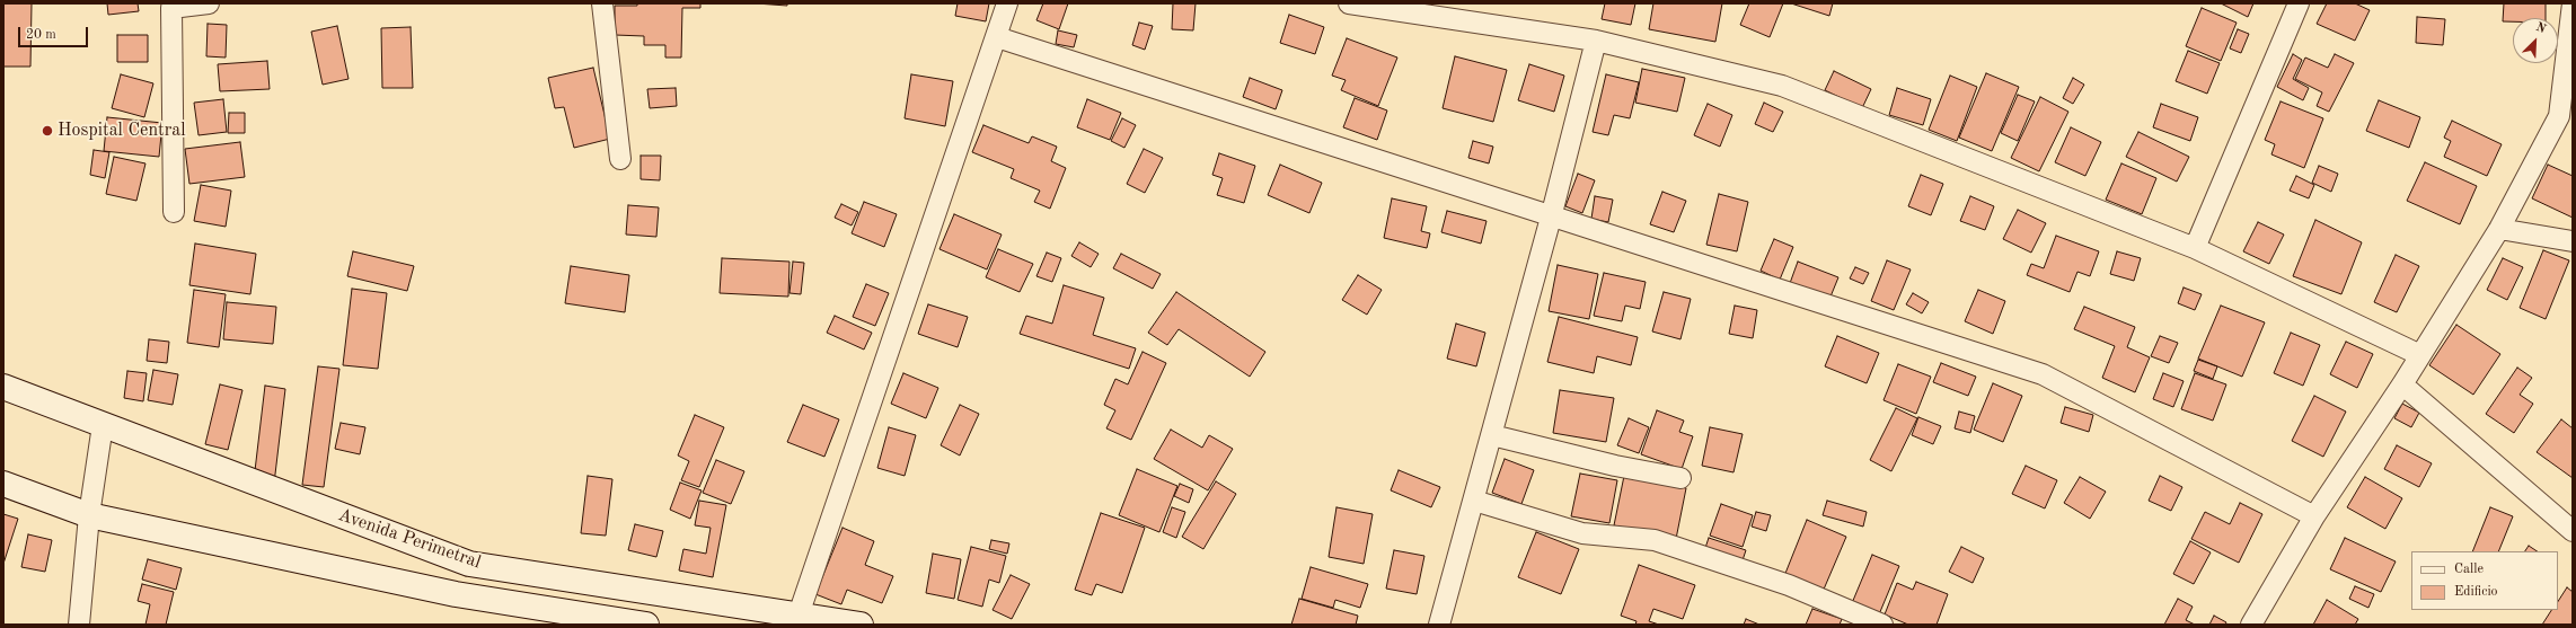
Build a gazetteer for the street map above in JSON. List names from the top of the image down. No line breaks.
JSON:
{"streets":{"main road":["Avenida Perimetral"]},"places":["Hospital Central"],"legend":["Calle","Edificio"],"scale_bar":"20 m","north":"top right"}
